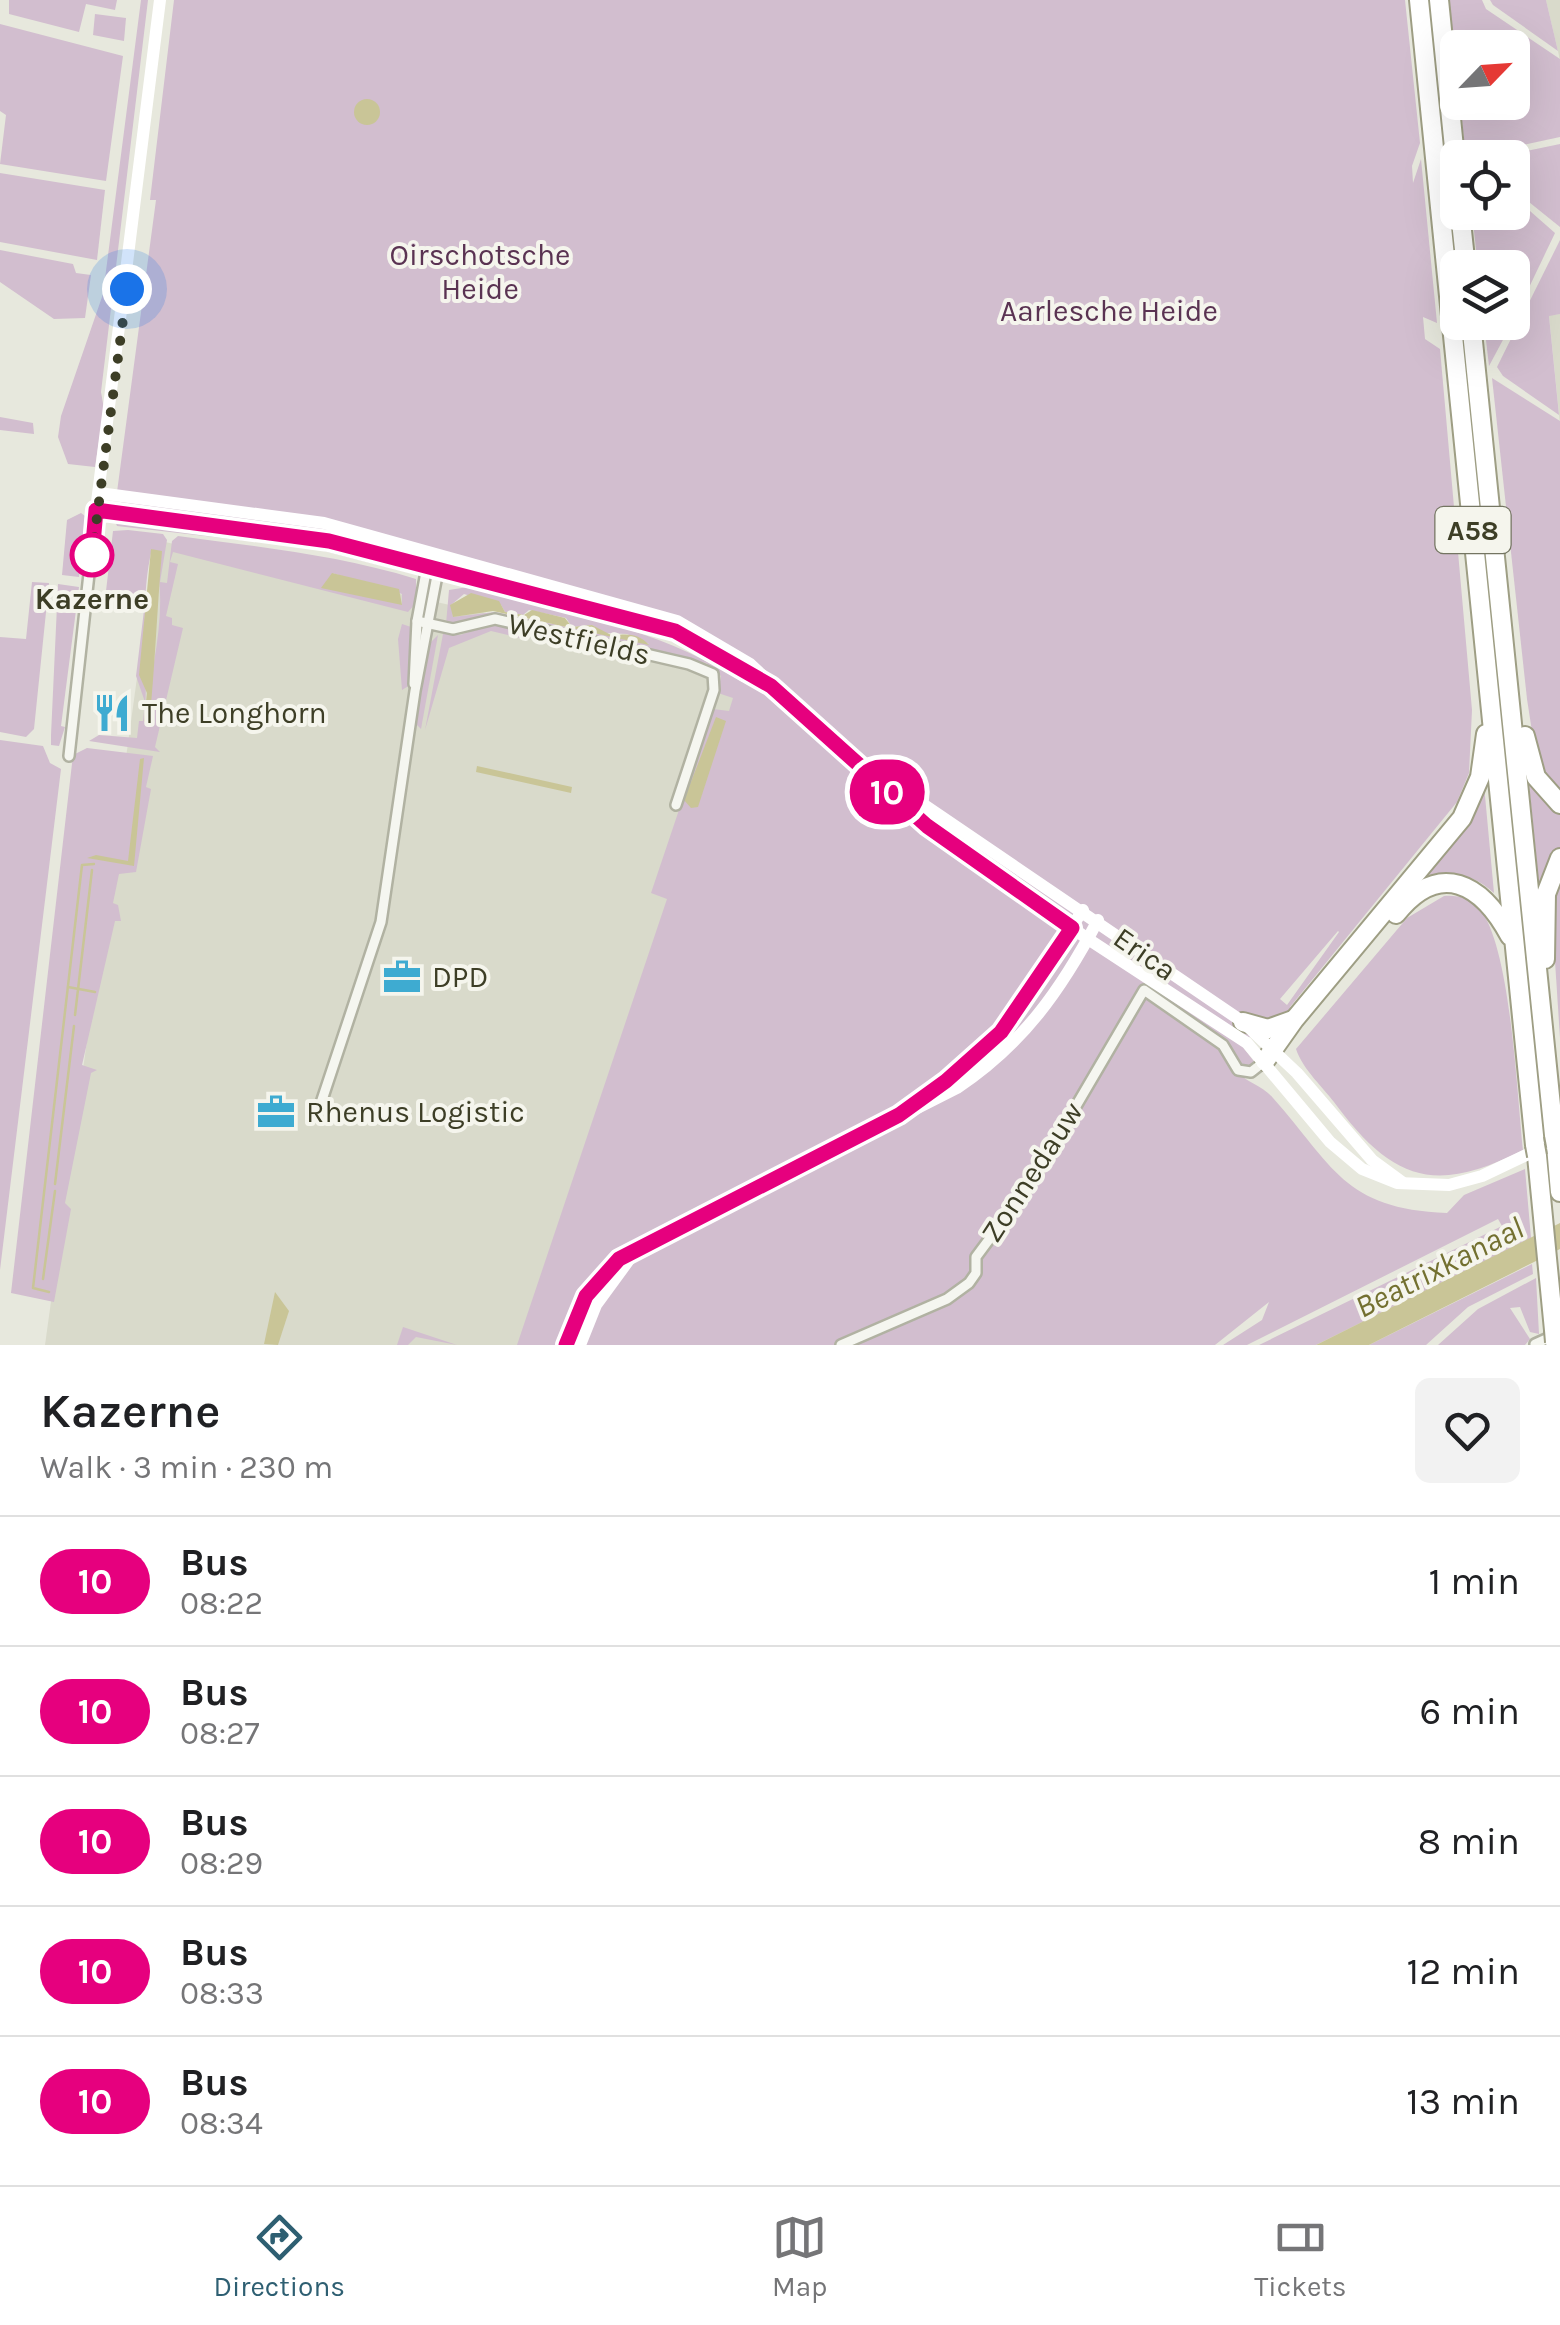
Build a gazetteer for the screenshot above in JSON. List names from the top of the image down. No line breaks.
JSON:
{"streets":{"highway":["A58"],"street":["Westfields","Erica","Zonnedauw"]},"crossings":[["A58","Erica"],["Erica","Zonnedauw"]],"water":["Beatrixkanaal"],"parks":["Oirschotsche Heide","Aarlesche Heide"],"places":{"other":["Kazerne"],"restaurant":["The Longhorn"],"office":["DPD","Rhenus Logistic"]},"lines":["bus line 10"],"north":"top right","page":{"on_map":"10","heading":["Kazerne","Walk · 3 min · 230 m"],"list":[{"mark":"10","name":"Bus","note":"08:22","value":"1 min"},{"mark":"10","name":"Bus","note":"08:27","value":"6 min"},{"mark":"10","name":"Bus","note":"08:29","value":"8 min"},{"mark":"10","name":"Bus","note":"08:33","value":"12 min"},{"mark":"10","name":"Bus","note":"08:34","value":"13 min"}],"tabs":["Directions","Map","Tickets"]}}
